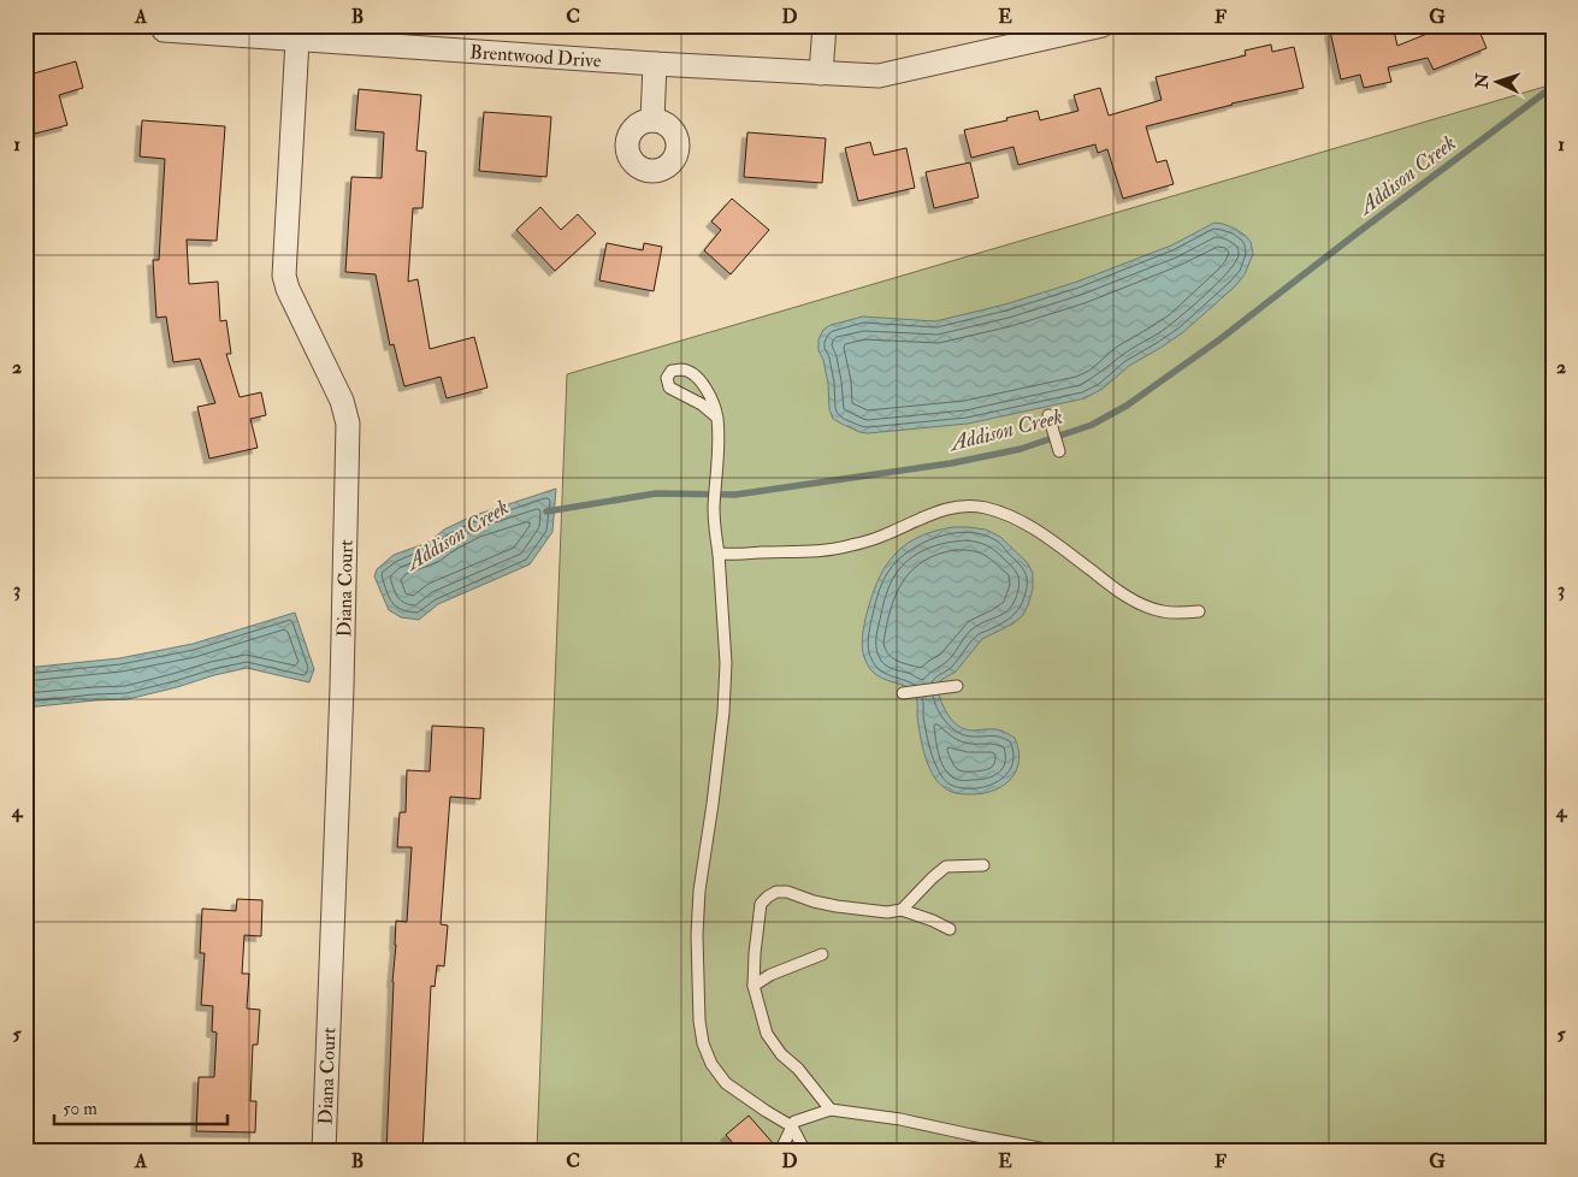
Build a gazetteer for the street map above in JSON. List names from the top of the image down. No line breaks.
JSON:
{"streets":{"street":["Brentwood Drive","Diana Court"]},"crossings":[["Brentwood Drive","Diana Court"]],"water":["Addison Creek"],"scale_bar":"50 m","north":"left","grid":{"columns":["A","B","C","D","E","F","G"],"rows":["1","2","3","4","5"]}}
